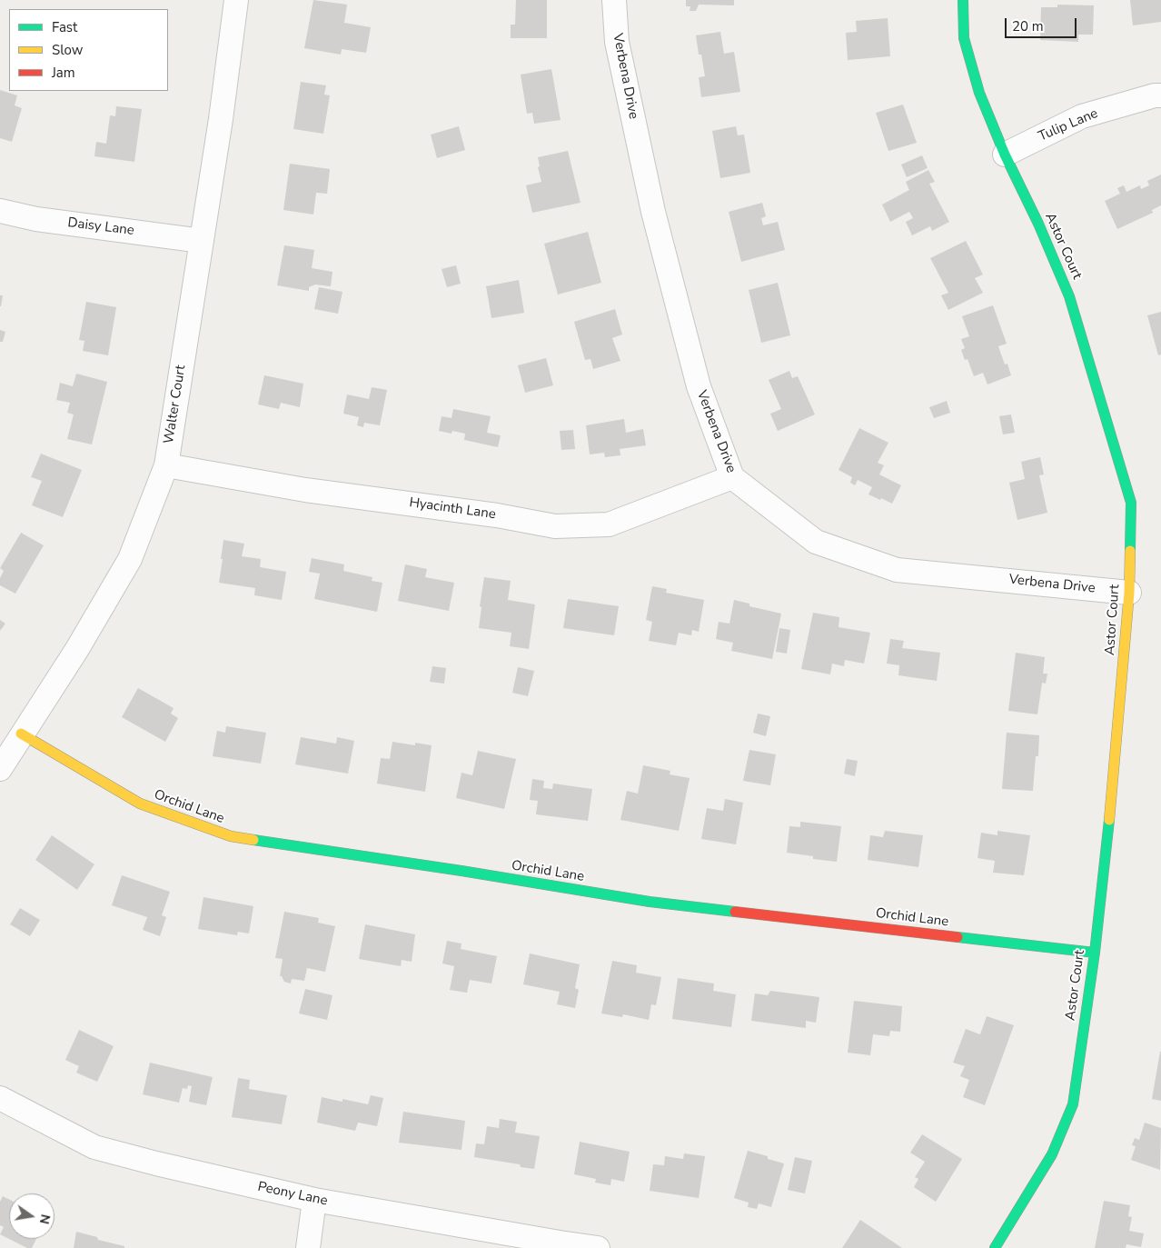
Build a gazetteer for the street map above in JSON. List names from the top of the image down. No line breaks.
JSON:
{"streets":{"street":["Verbena Drive","Tulip Lane","Daisy Lane","Astor Court","Walter Court","Hyacinth Lane","Orchid Lane","Peony Lane"]},"crossings":[["Verbena Drive","Astor Court"],["Verbena Drive","Hyacinth Lane"],["Tulip Lane","Astor Court"],["Daisy Lane","Walter Court"],["Astor Court","Orchid Lane"],["Walter Court","Hyacinth Lane"],["Walter Court","Orchid Lane"]],"legend":["Fast","Slow","Jam"],"scale_bar":"20 m","north":"right"}
